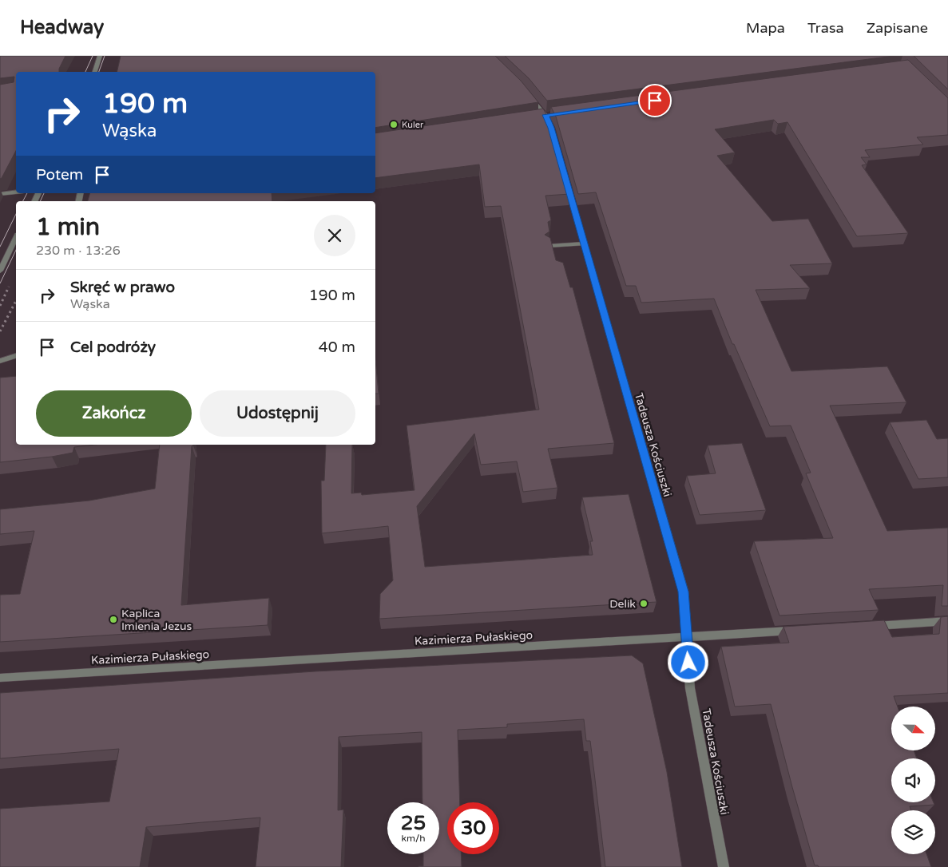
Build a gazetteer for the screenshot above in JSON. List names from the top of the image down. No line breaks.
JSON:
{"streets":{"street":["Tadeusza Kościuszki","Kazimierza Pułaskiego"]},"crossings":[["Tadeusza Kościuszki","Kazimierza Pułaskiego"]],"places":["Kuler","Delik","Kaplica Imienia Jezus"],"north":"right","page":{"header":"Headway","nav":["Mapa","Trasa","Zapisane"],"turn":["190 m","Wąska"],"then":"Potem","heading":["1 min","230 m · 13:26"],"list":[{"name":"Skręć w prawo","note":"Wąska","value":"190 m"},{"name":"Cel podróży","value":"40 m"}],"buttons":["Zakończ","Udostępnij"],"speed":"25 km/h","limit":"30"}}
